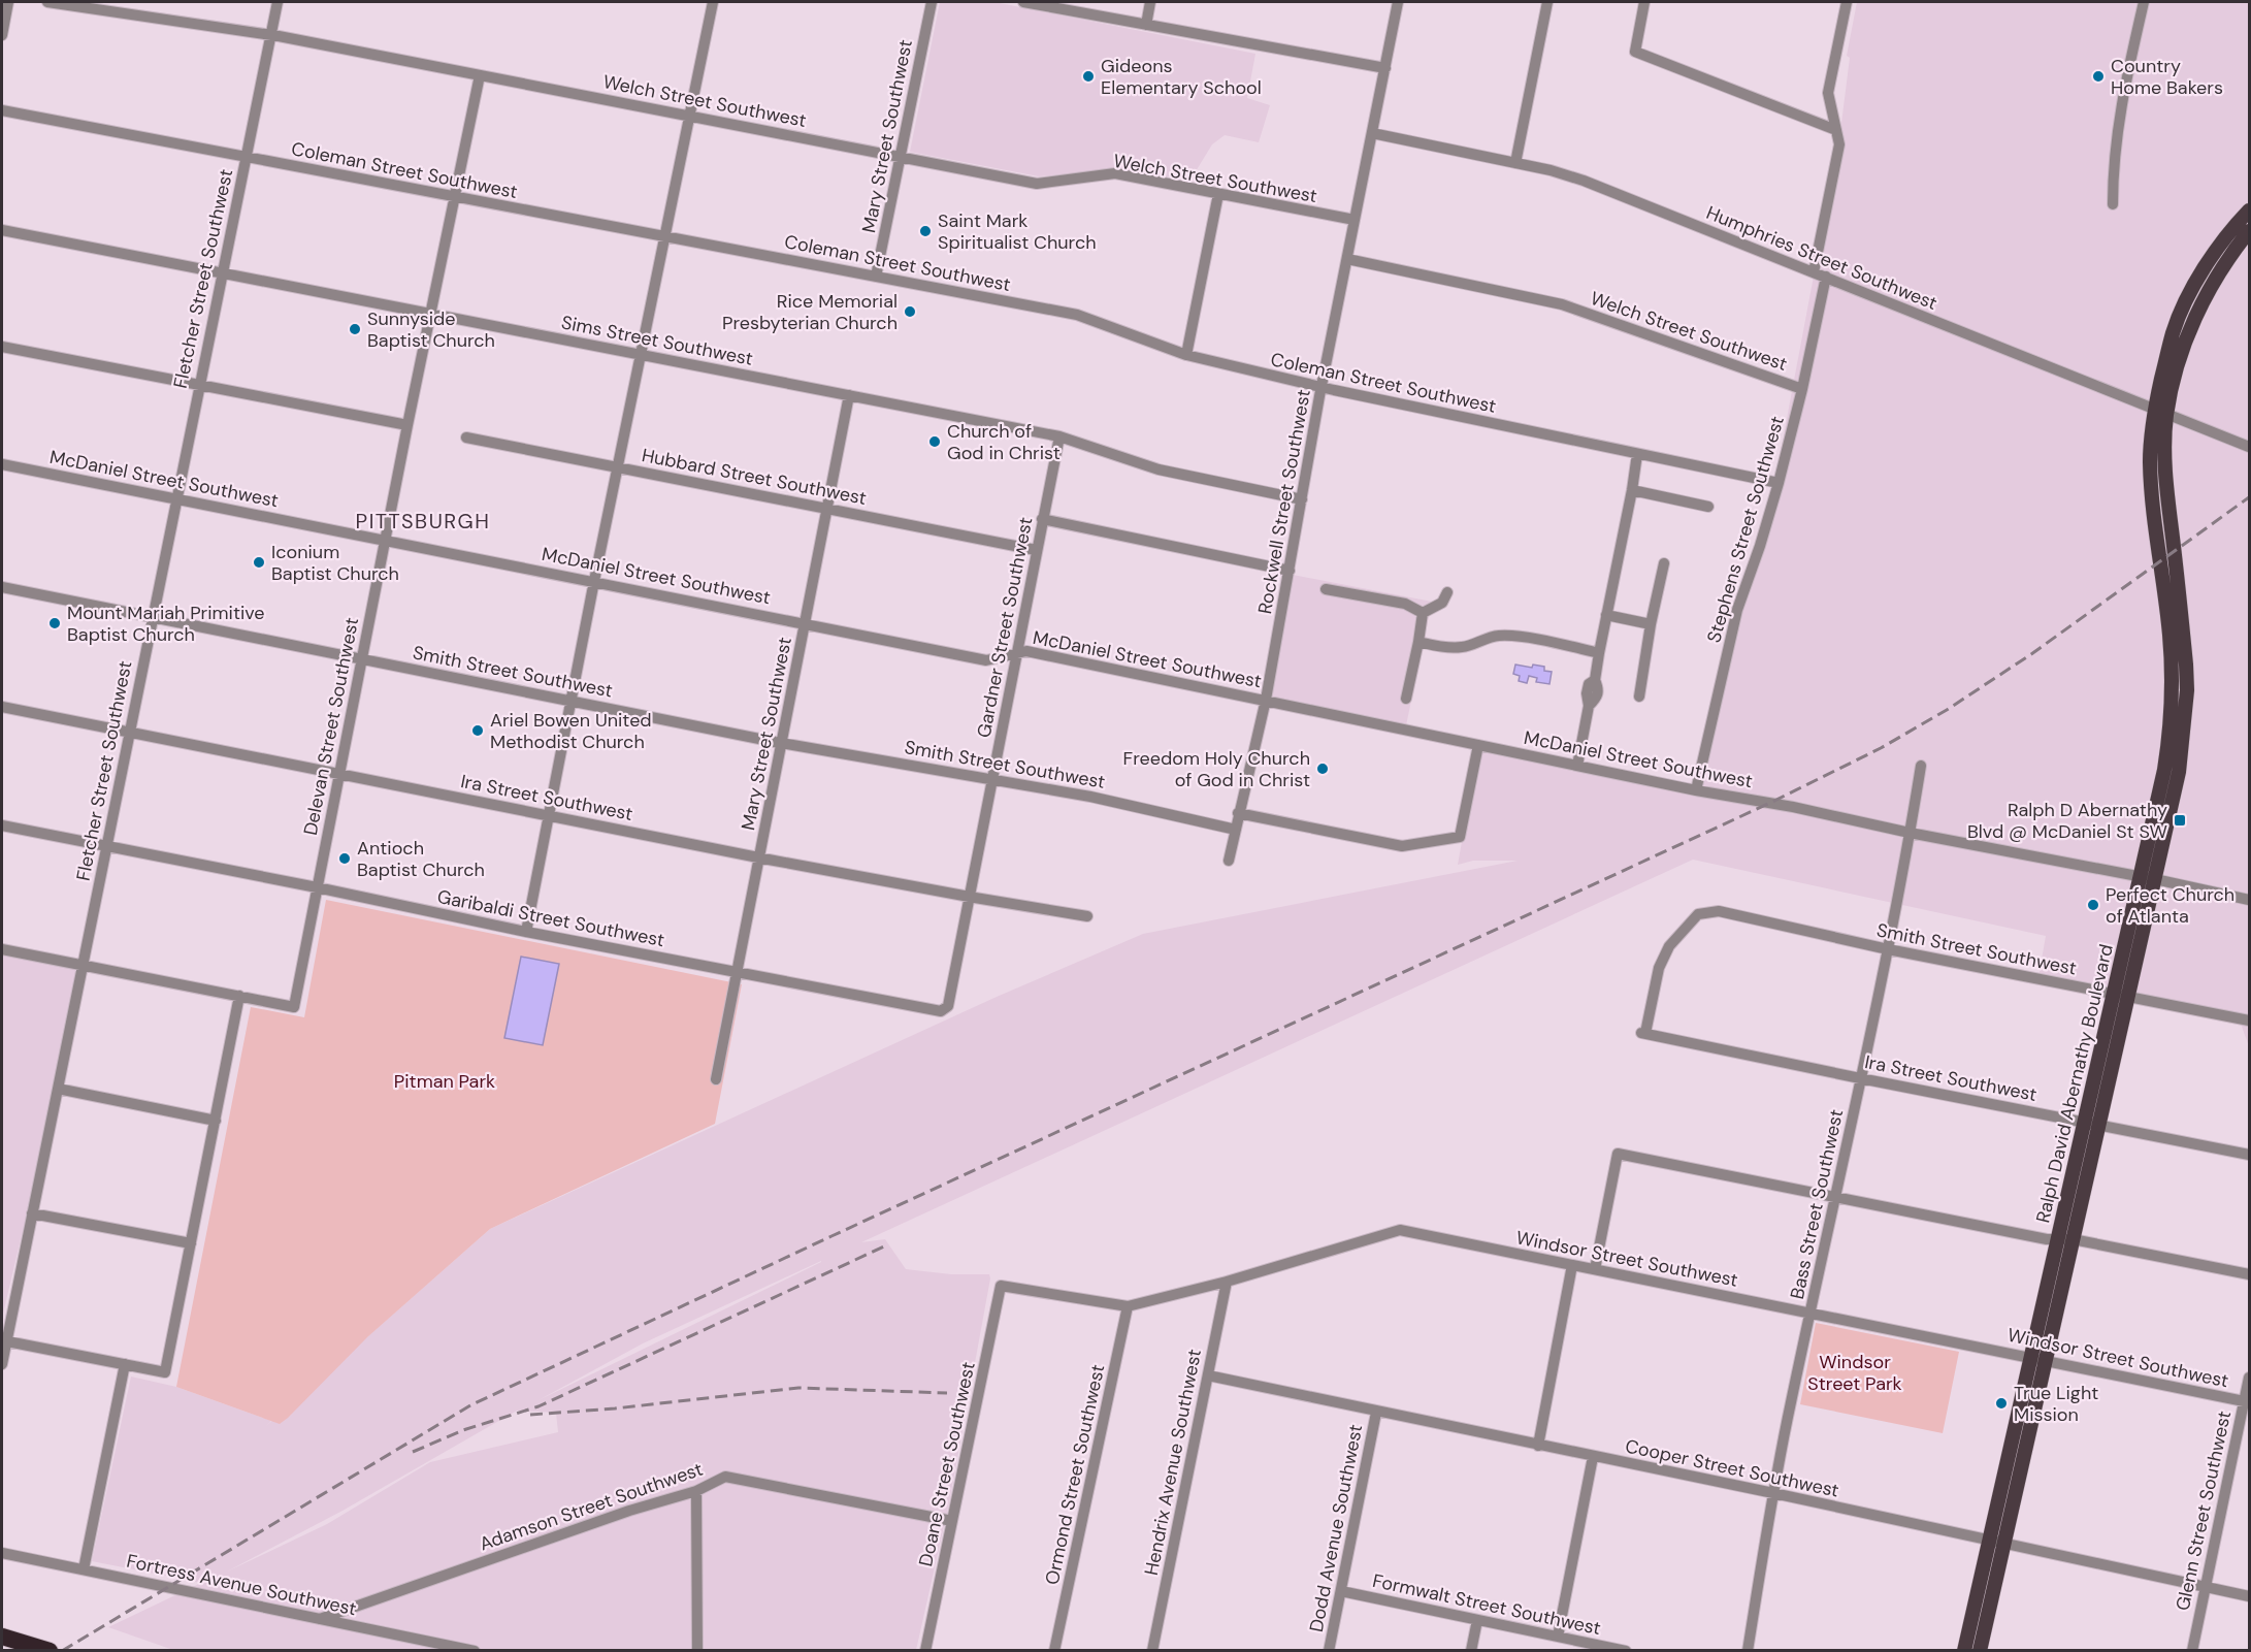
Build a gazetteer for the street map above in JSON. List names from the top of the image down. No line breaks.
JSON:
{"streets":{"main road":["Ralph David Abernathy Boulevard"],"street":["Welch Street Southwest","Mary Street Southwest","Coleman Street Southwest","Humphries Street Southwest","Fletcher Street Southwest","Sims Street Southwest","Hubbard Street Southwest","McDaniel Street Southwest","Rockwell Street Southwest","Stephens Street Southwest","Gardner Street Southwest","Smith Street Southwest","Delevan Street Southwest","Ira Street Southwest","Garibaldi Street Southwest","Bass Street Southwest","Windsor Street Southwest","Hendrix Avenue Southwest","Doane Street Southwest","Cooper Street Southwest","Ormond Street Southwest","Adamson Street Southwest","Glenn Street Southwest","Dodd Avenue Southwest","Fortress Avenue Southwest","Formwalt Street Southwest"]},"crossings":[["Welch Street Southwest","Mary Street Southwest"],["Welch Street Southwest","Fletcher Street Southwest"],["Welch Street Southwest","Rockwell Street Southwest"],["Welch Street Southwest","Stephens Street Southwest"],["Welch Street Southwest","Delevan Street Southwest"],["Mary Street Southwest","Coleman Street Southwest"],["Mary Street Southwest","Sims Street Southwest"],["Mary Street Southwest","Hubbard Street Southwest"],["Mary Street Southwest","McDaniel Street Southwest"],["Mary Street Southwest","Smith Street Southwest"],["Mary Street Southwest","Ira Street Southwest"],["Mary Street Southwest","Garibaldi Street Southwest"],["Coleman Street Southwest","Fletcher Street Southwest"],["Coleman Street Southwest","Rockwell Street Southwest"],["Coleman Street Southwest","Stephens Street Southwest"],["Coleman Street Southwest","Delevan Street Southwest"],["Humphries Street Southwest","Rockwell Street Southwest"],["Humphries Street Southwest","Stephens Street Southwest"],["Humphries Street Southwest","Ralph David Abernathy Boulevard"],["Fletcher Street Southwest","Sims Street Southwest"],["Fletcher Street Southwest","McDaniel Street Southwest"],["Fletcher Street Southwest","Smith Street Southwest"],["Fletcher Street Southwest","Ira Street Southwest"],["Fletcher Street Southwest","Garibaldi Street Southwest"],["Sims Street Southwest","Rockwell Street Southwest"],["Sims Street Southwest","Gardner Street Southwest"],["Sims Street Southwest","Delevan Street Southwest"],["Hubbard Street Southwest","Gardner Street Southwest"],["McDaniel Street Southwest","Rockwell Street Southwest"],["McDaniel Street Southwest","Stephens Street Southwest"],["McDaniel Street Southwest","Gardner Street Southwest"],["McDaniel Street Southwest","Delevan Street Southwest"],["McDaniel Street Southwest","Ralph David Abernathy Boulevard"],["McDaniel Street Southwest","Bass Street Southwest"],["Rockwell Street Southwest","Smith Street Southwest"],["Gardner Street Southwest","Smith Street Southwest"],["Gardner Street Southwest","Ira Street Southwest"],["Gardner Street Southwest","Garibaldi Street Southwest"],["Smith Street Southwest","Delevan Street Southwest"],["Smith Street Southwest","Ira Street Southwest"],["Smith Street Southwest","Ralph David Abernathy Boulevard"],["Smith Street Southwest","Bass Street Southwest"],["Delevan Street Southwest","Ira Street Southwest"],["Delevan Street Southwest","Garibaldi Street Southwest"],["Ira Street Southwest","Ralph David Abernathy Boulevard"],["Ira Street Southwest","Bass Street Southwest"],["Ralph David Abernathy Boulevard","Windsor Street Southwest"],["Ralph David Abernathy Boulevard","Cooper Street Southwest"],["Bass Street Southwest","Windsor Street Southwest"],["Bass Street Southwest","Cooper Street Southwest"],["Windsor Street Southwest","Hendrix Avenue Southwest"],["Windsor Street Southwest","Doane Street Southwest"],["Windsor Street Southwest","Ormond Street Southwest"],["Windsor Street Southwest","Glenn Street Southwest"],["Hendrix Avenue Southwest","Cooper Street Southwest"],["Doane Street Southwest","Adamson Street Southwest"],["Cooper Street Southwest","Glenn Street Southwest"],["Cooper Street Southwest","Dodd Avenue Southwest"],["Adamson Street Southwest","Fortress Avenue Southwest"],["Dodd Avenue Southwest","Formwalt Street Southwest"]],"districts":["PITTSBURGH"],"parks":["Pitman Park","Windsor Street Park"],"places":{"other":["Gideons Elementary School","Country Home Bakers","Saint Mark Spiritualist Church","Rice Memorial Presbyterian Church","Sunnyside Baptist Church","Church of God in Christ","Iconium Baptist Church","Mount Mariah Primitive Baptist Church","Ariel Bowen United Methodist Church","Freedom Holy Church of God in Christ","Antioch Baptist Church","Perfect Church of Atlanta","True Light Mission"],"transit":["Ralph D Abernathy Blvd @ McDaniel St SW"]}}
